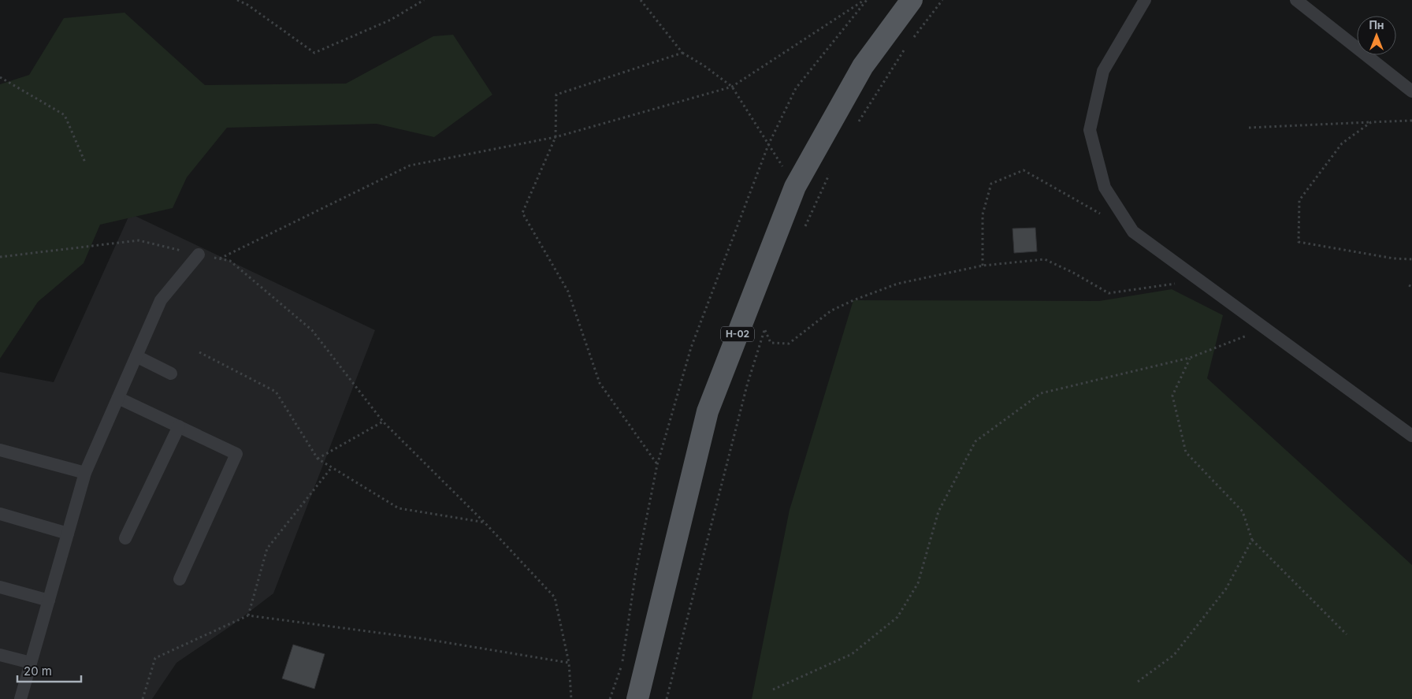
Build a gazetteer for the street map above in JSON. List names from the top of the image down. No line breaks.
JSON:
{"streets":{"main road":["Н-02"]},"scale_bar":"20 m","north":"top"}
